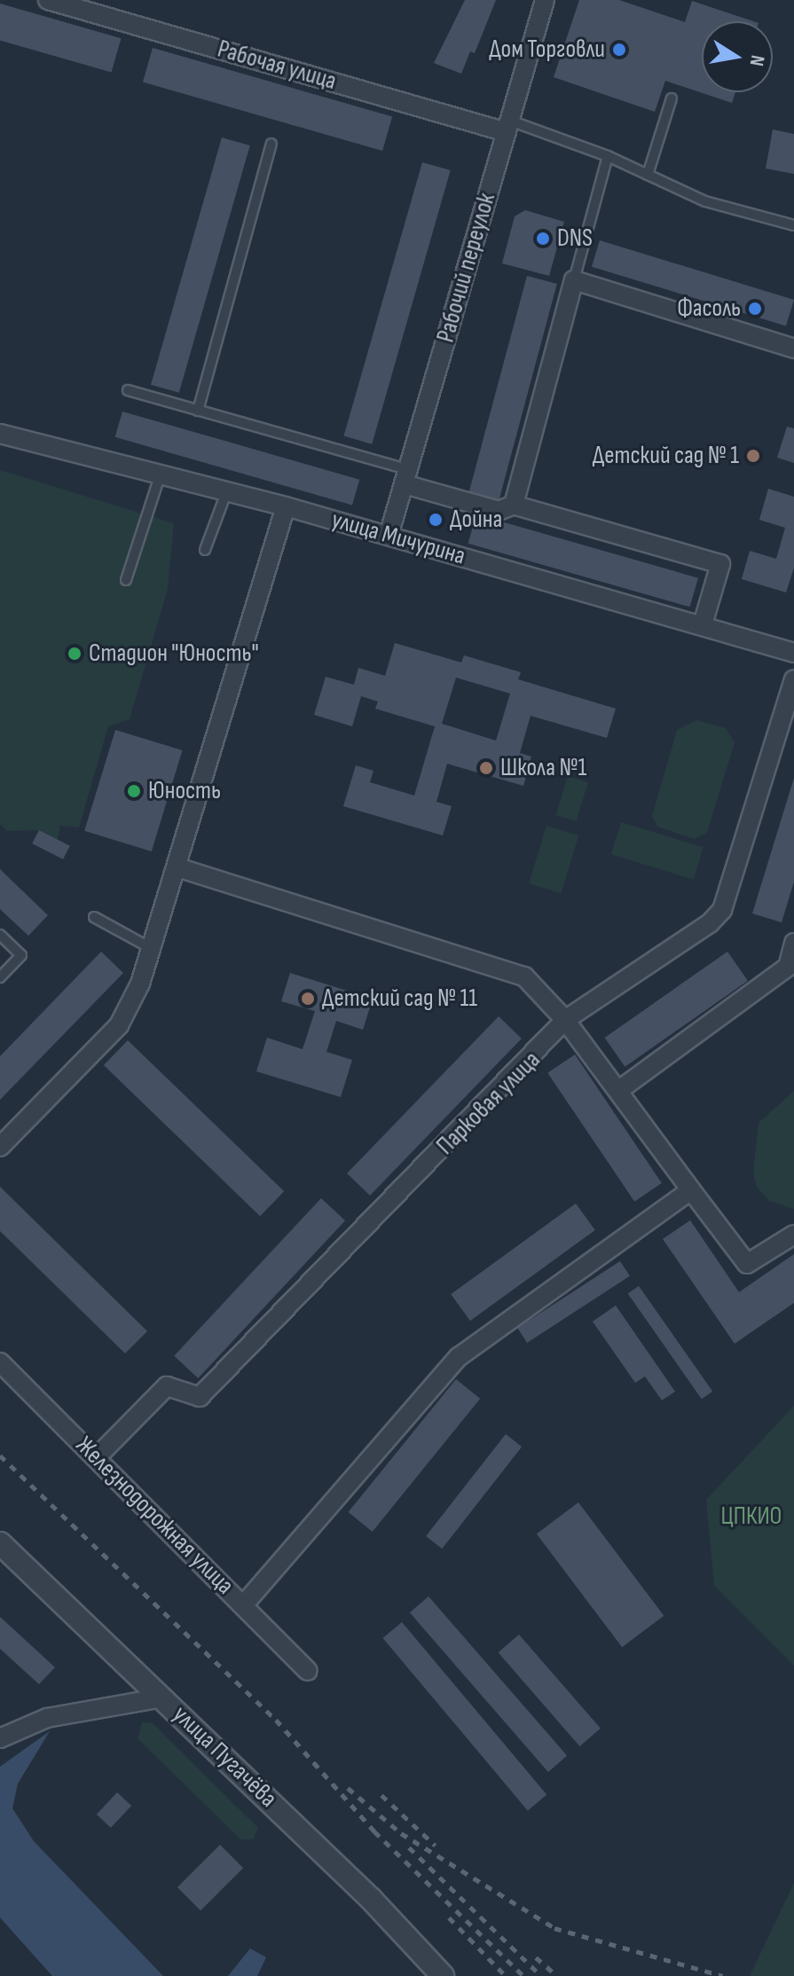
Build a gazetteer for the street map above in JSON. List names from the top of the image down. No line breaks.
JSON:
{"streets":{"street":["Рабочая улица","Рабочий переулок","улица Мичурина","Парковая улица","Железнодорожная улица","улица Пугачёва"]},"crossings":[["Рабочая улица","Рабочий переулок"],["Рабочий переулок","улица Мичурина"],["Парковая улица","Железнодорожная улица"]],"parks":["ЦПКИО"],"places":["Дом Торговли","DNS","Фасоль","Детский сад № 1","Дойна","Стадион \"Юность\"","Школа №1","Юность","Детский сад № 11"],"north":"right"}
